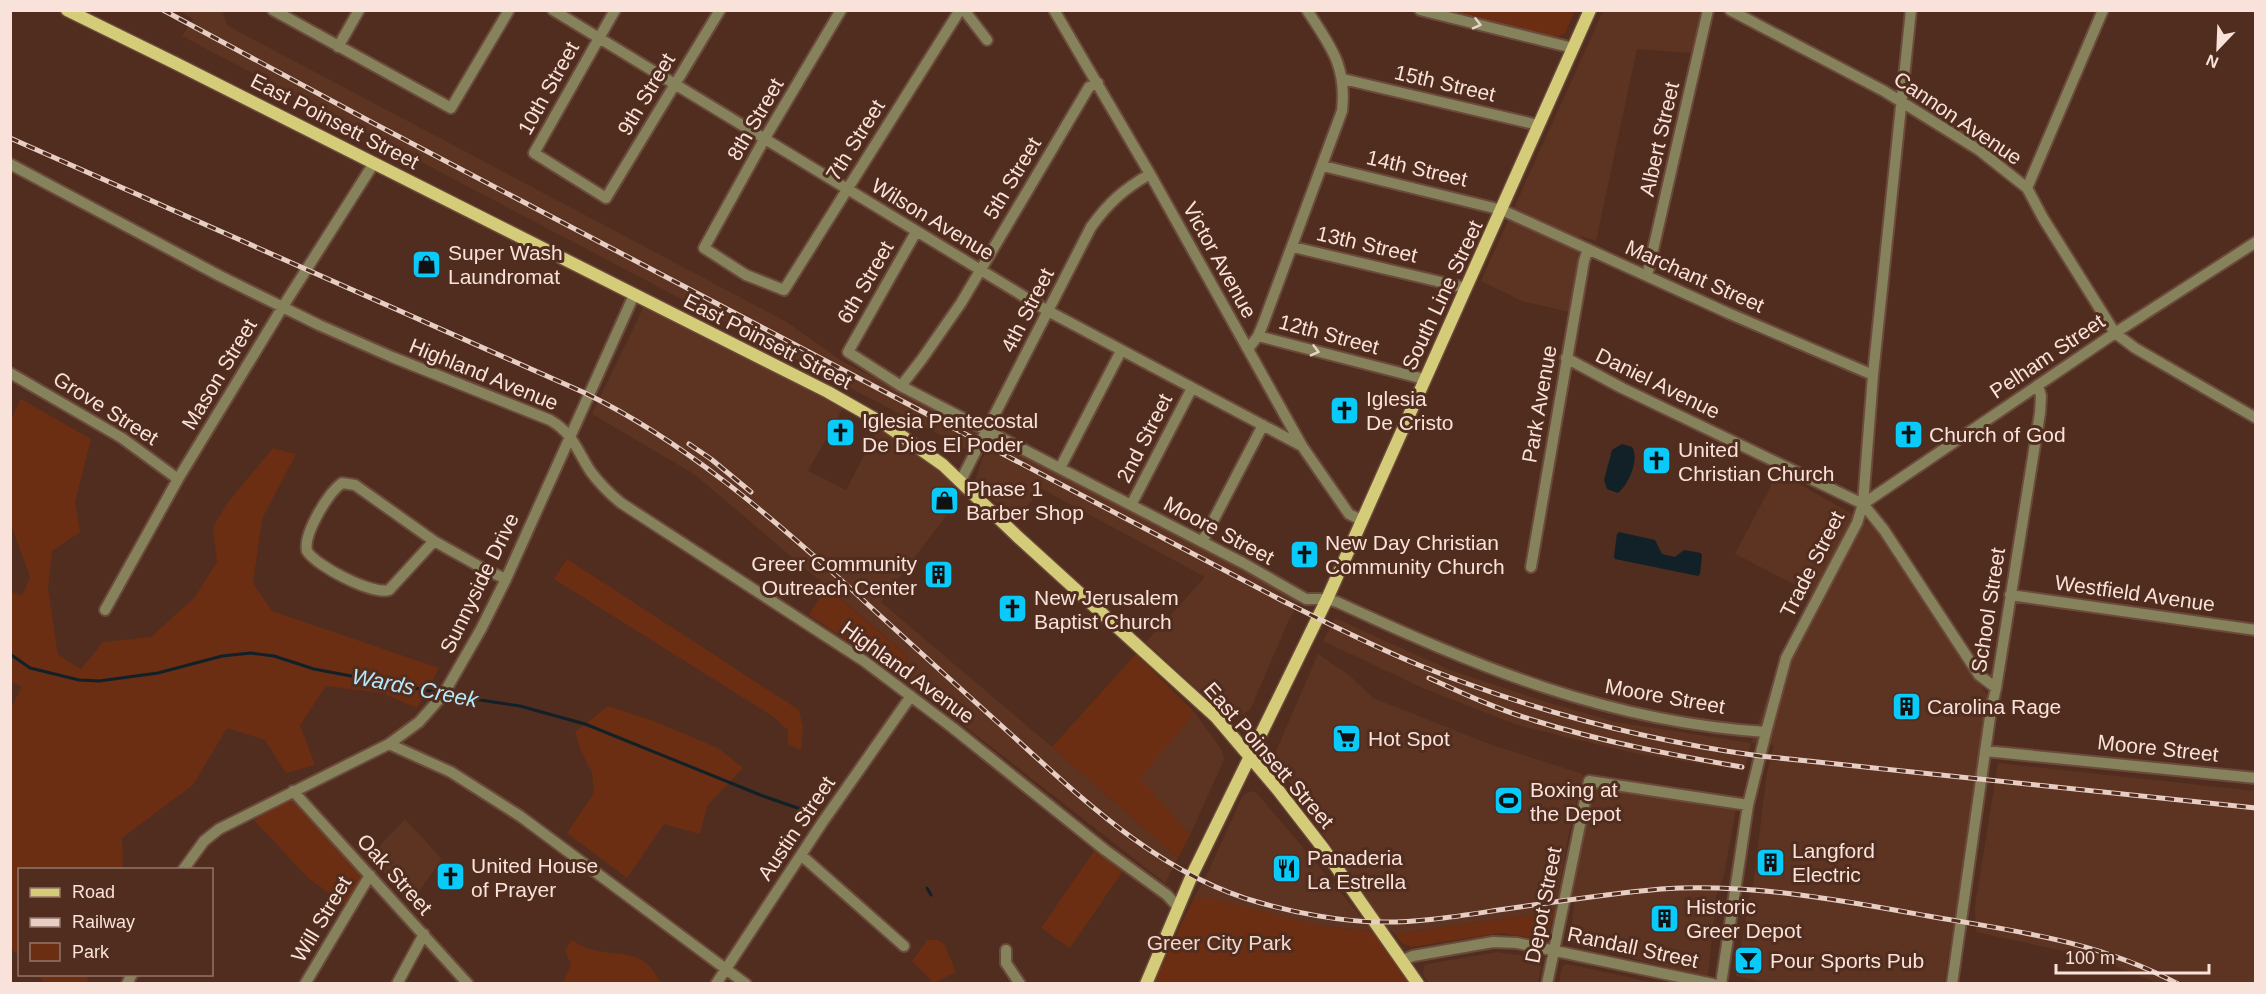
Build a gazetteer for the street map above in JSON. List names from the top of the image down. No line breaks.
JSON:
{"streets":{"main road":["East Poinsett Street","South Line Street"],"street":["15th Street","10th Street","9th Street","Cannon Avenue","8th Street","Albert Street","7th Street","14th Street","5th Street","Wilson Avenue","13th Street","Victor Avenue","Marchant Street","6th Street","4th Street","12th Street","Pelham Street","Mason Street","Highland Avenue","Daniel Avenue","Park Avenue","Grove Street","2nd Street","Moore Street","Trade Street","Sunnyside Drive","Westfield Avenue","School Street","Austin Street","Oak Street","Depot Street","Will Street","Randall Street"]},"crossings":[["15th Street","South Line Street"],["10th Street","9th Street"],["10th Street","Wilson Avenue"],["9th Street","Wilson Avenue"],["Cannon Avenue","Pelham Street"],["Cannon Avenue","Trade Street"],["8th Street","7th Street"],["8th Street","Wilson Avenue"],["East Poinsett Street","South Line Street"],["East Poinsett Street","4th Street"],["East Poinsett Street","Mason Street"],["East Poinsett Street","Sunnyside Drive"],["East Poinsett Street","Randall Street"],["Albert Street","Marchant Street"],["7th Street","Wilson Avenue"],["14th Street","Marchant Street"],["14th Street","South Line Street"],["5th Street","Wilson Avenue"],["5th Street","Victor Avenue"],["5th Street","Moore Street"],["Wilson Avenue","Victor Avenue"],["Wilson Avenue","6th Street"],["Wilson Avenue","4th Street"],["Wilson Avenue","2nd Street"],["13th Street","South Line Street"],["Victor Avenue","South Line Street"],["Victor Avenue","4th Street"],["Marchant Street","South Line Street"],["Marchant Street","Park Avenue"],["Marchant Street","Trade Street"],["6th Street","Moore Street"],["South Line Street","12th Street"],["South Line Street","Highland Avenue"],["South Line Street","Moore Street"],["4th Street","Moore Street"],["Pelham Street","Daniel Avenue"],["Pelham Street","Trade Street"],["Pelham Street","School Street"],["Mason Street","Highland Avenue"],["Mason Street","Grove Street"],["Highland Avenue","Sunnyside Drive"],["Highland Avenue","Austin Street"],["Daniel Avenue","Park Avenue"],["Daniel Avenue","Trade Street"],["2nd Street","Moore Street"],["Moore Street","Trade Street"],["Moore Street","School Street"],["Trade Street","Depot Street"],["Sunnyside Drive","Oak Street"],["Westfield Avenue","School Street"],["Oak Street","Will Street"],["Depot Street","Randall Street"]],"one_way":["12th Street"],"water":["Wards Creek"],"parks":["Greer City Park"],"places":{"shop":["Super Wash Laundromat","Phase 1 Barber Shop"],"church":["Iglesia De Cristo","Iglesia Pentecostal De Dios El Poder","Church of God","United Christian Church","New Day Christian Community Church","New Jerusalem Baptist Church","United House of Prayer"],"building":["Greer Community Outreach Center","Carolina Rage","Langford Electric","Historic Greer Depot"],"supermarket":["Hot Spot"],"sports":["Boxing at the Depot"],"restaurant":["Panaderia La Estrella"],"bar":["Pour Sports Pub"]},"legend":["Road","Railway","Park"],"scale_bar":"100 m","north":"bottom left"}
